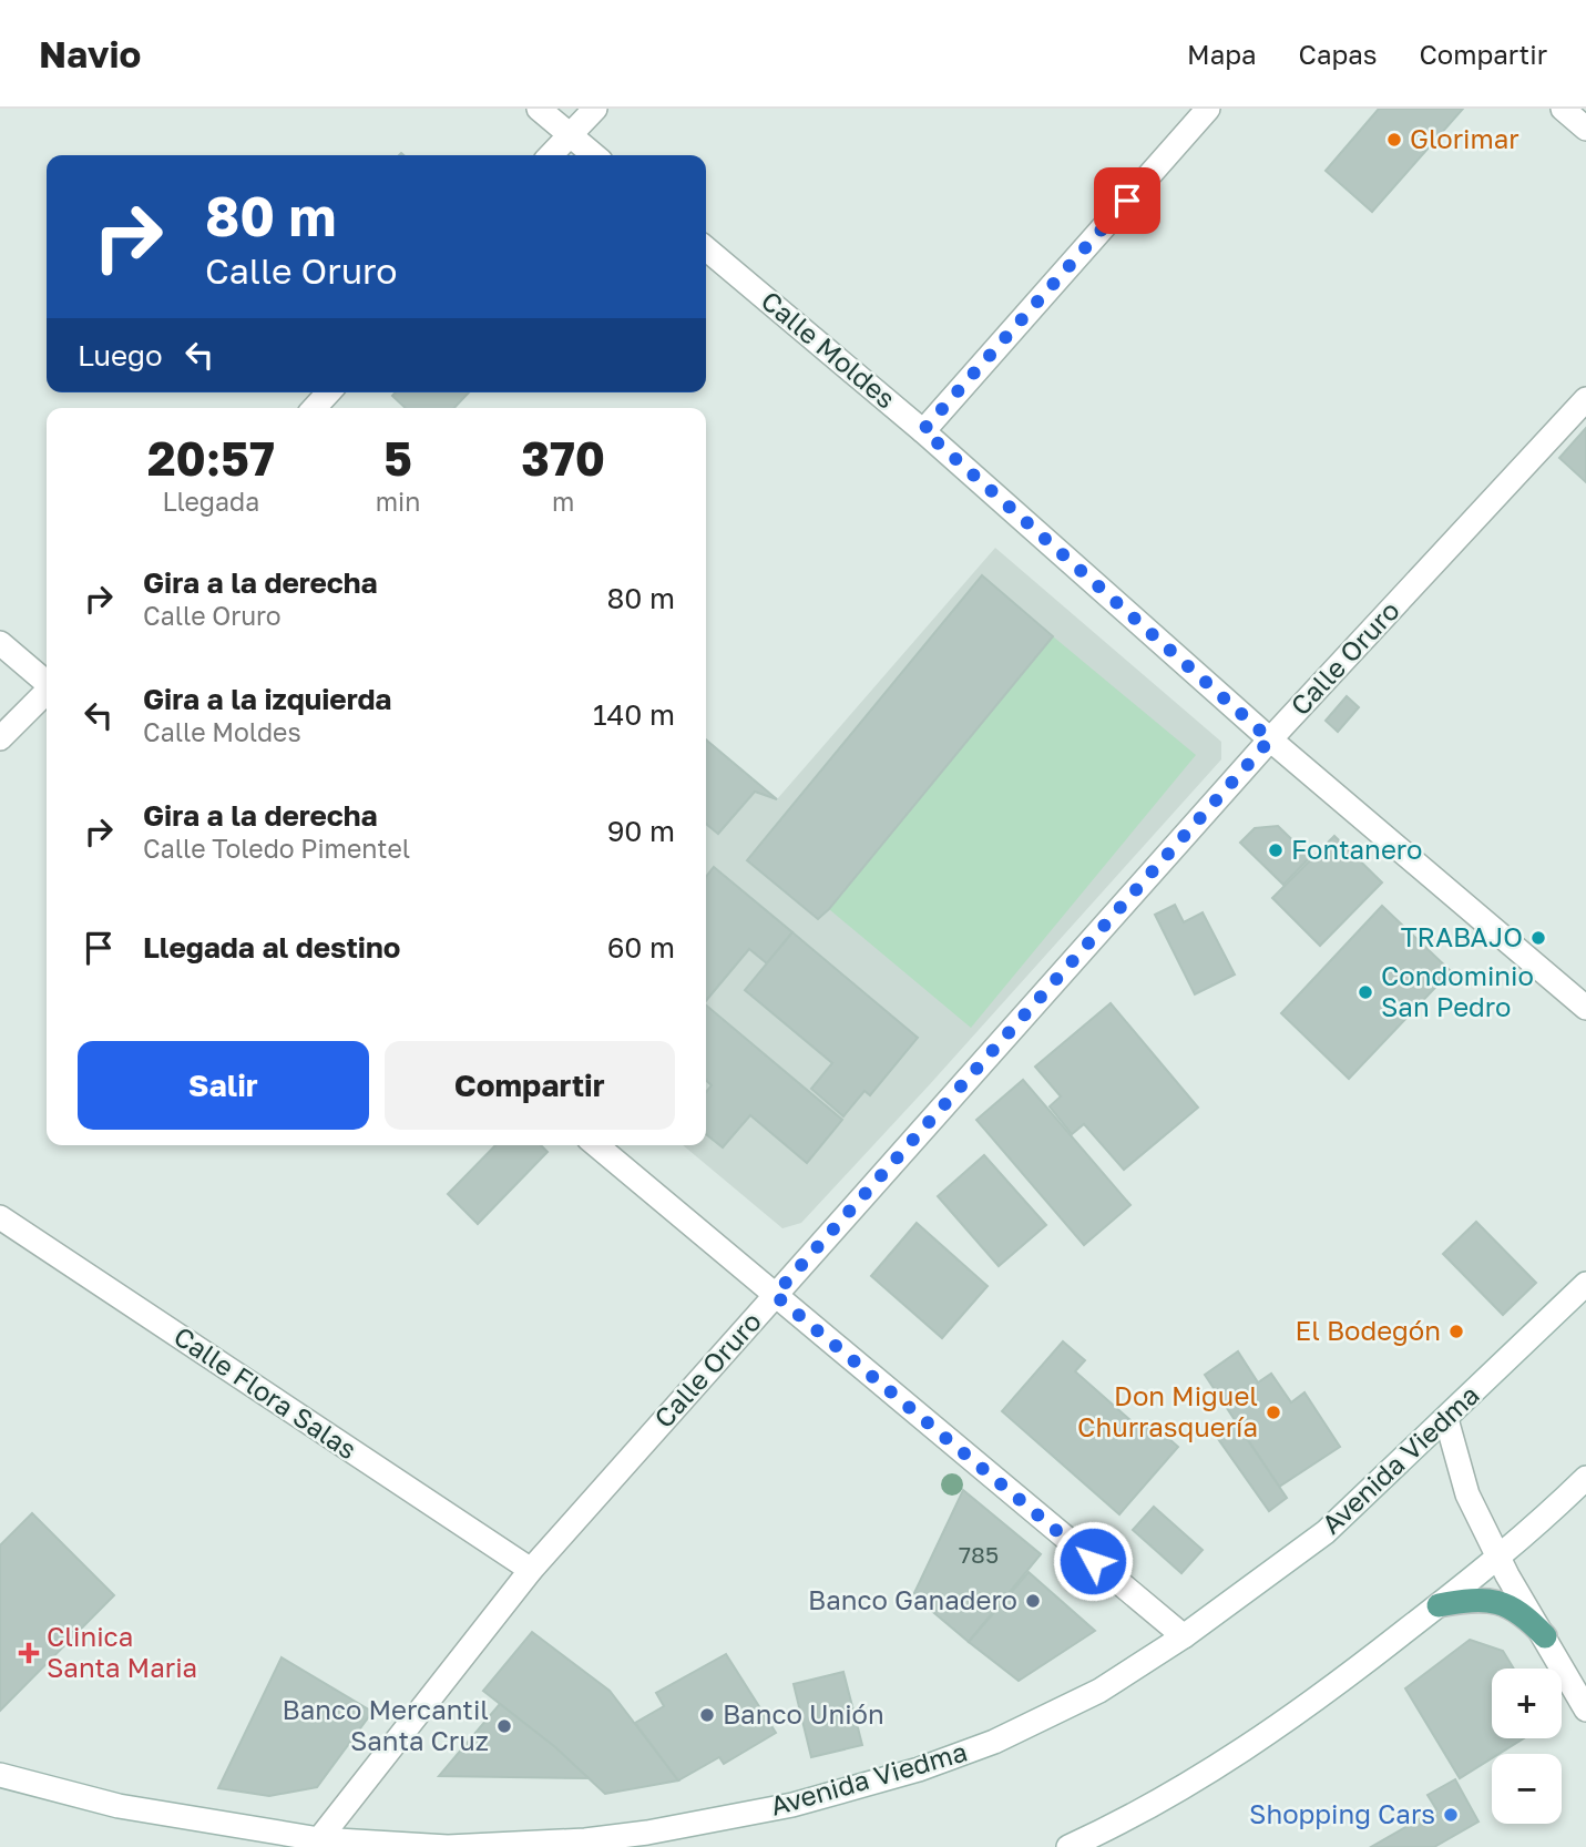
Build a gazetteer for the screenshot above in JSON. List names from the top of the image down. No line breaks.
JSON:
{"streets":{"street":["Calle Moldes","Calle Oruro","Calle Flora Salas","Avenida Viedma"]},"crossings":[["Calle Moldes","Calle Oruro"],["Calle Oruro","Calle Flora Salas"],["Calle Oruro","Avenida Viedma"]],"places":{"other":["Glorimar","Fontanero","TRABAJO","Condominio San Pedro","El Bodegón","Don Miguel Churrasquería","Banco Ganadero","Banco Unión","Banco Mercantil Santa Cruz","Shopping Cars"],"health":["Clinica Santa Maria"]},"house_numbers":["785"],"page":{"header":"Navio","nav":["Mapa","Capas","Compartir"],"turn":["80 m","Calle Oruro"],"then":"Luego","eta":["20:57","Llegada","5","min","370","m"],"list":[{"name":"Gira a la derecha","note":"Calle Oruro","value":"80 m"},{"name":"Gira a la izquierda","note":"Calle Moldes","value":"140 m"},{"name":"Gira a la derecha","note":"Calle Toledo Pimentel","value":"90 m"},{"name":"Llegada al destino","value":"60 m"}],"buttons":["Salir","Compartir"],"map_buttons":["+","−"]}}
